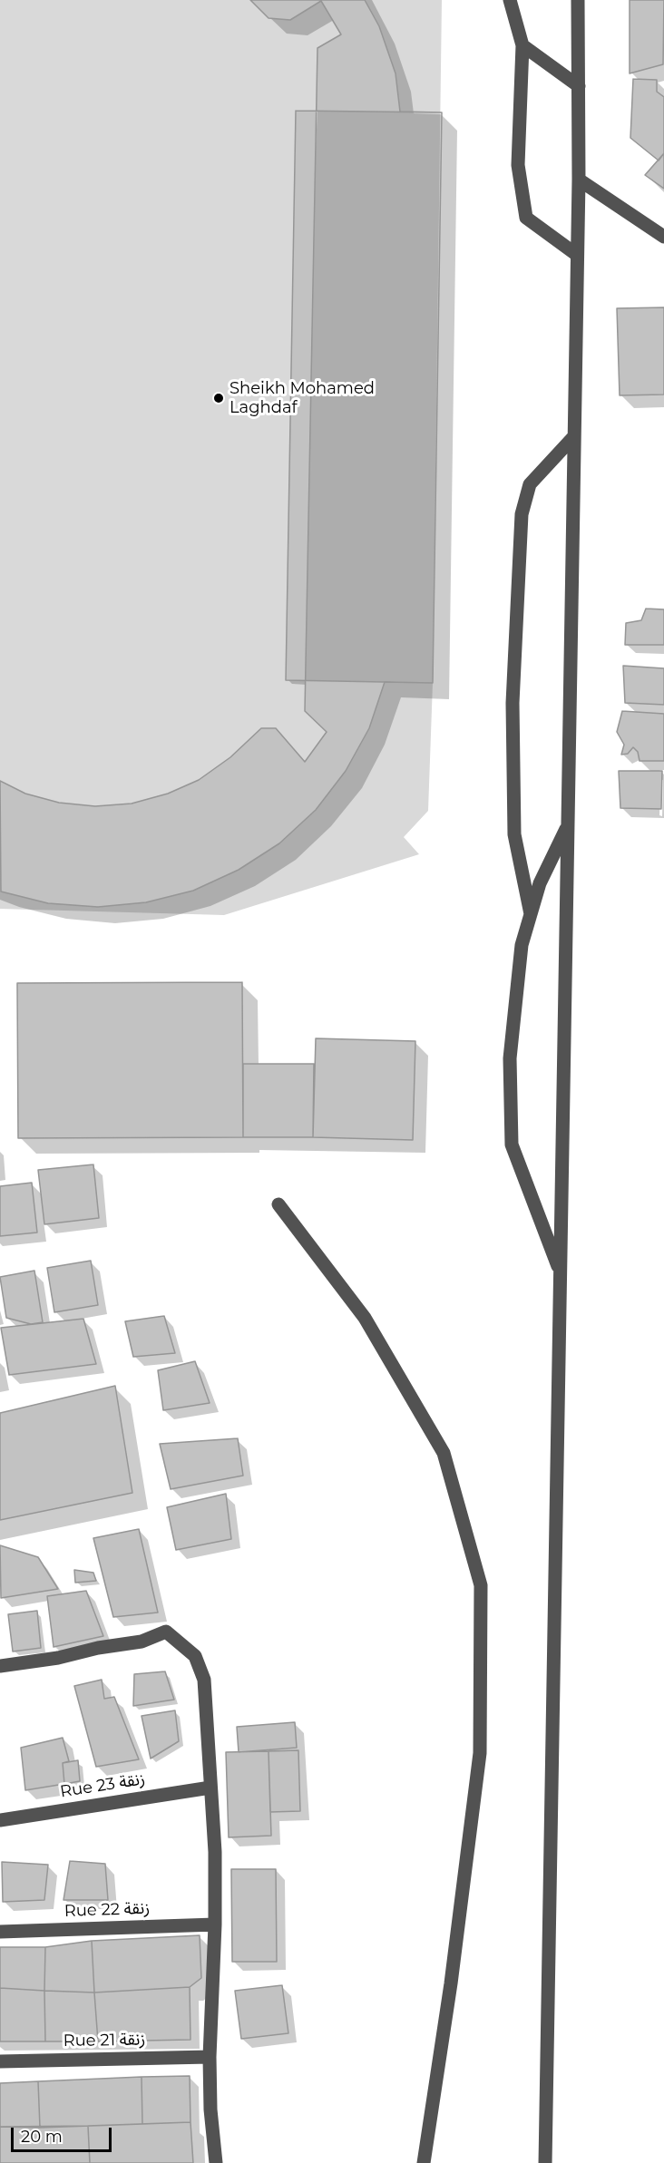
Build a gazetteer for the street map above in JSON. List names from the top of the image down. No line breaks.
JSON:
{"streets":{"street":["Rue 23 زنقة","Rue 22 زنقة","Rue 21 زنقة"]},"places":["Sheikh Mohamed Laghdaf"],"scale_bar":"20 m"}
